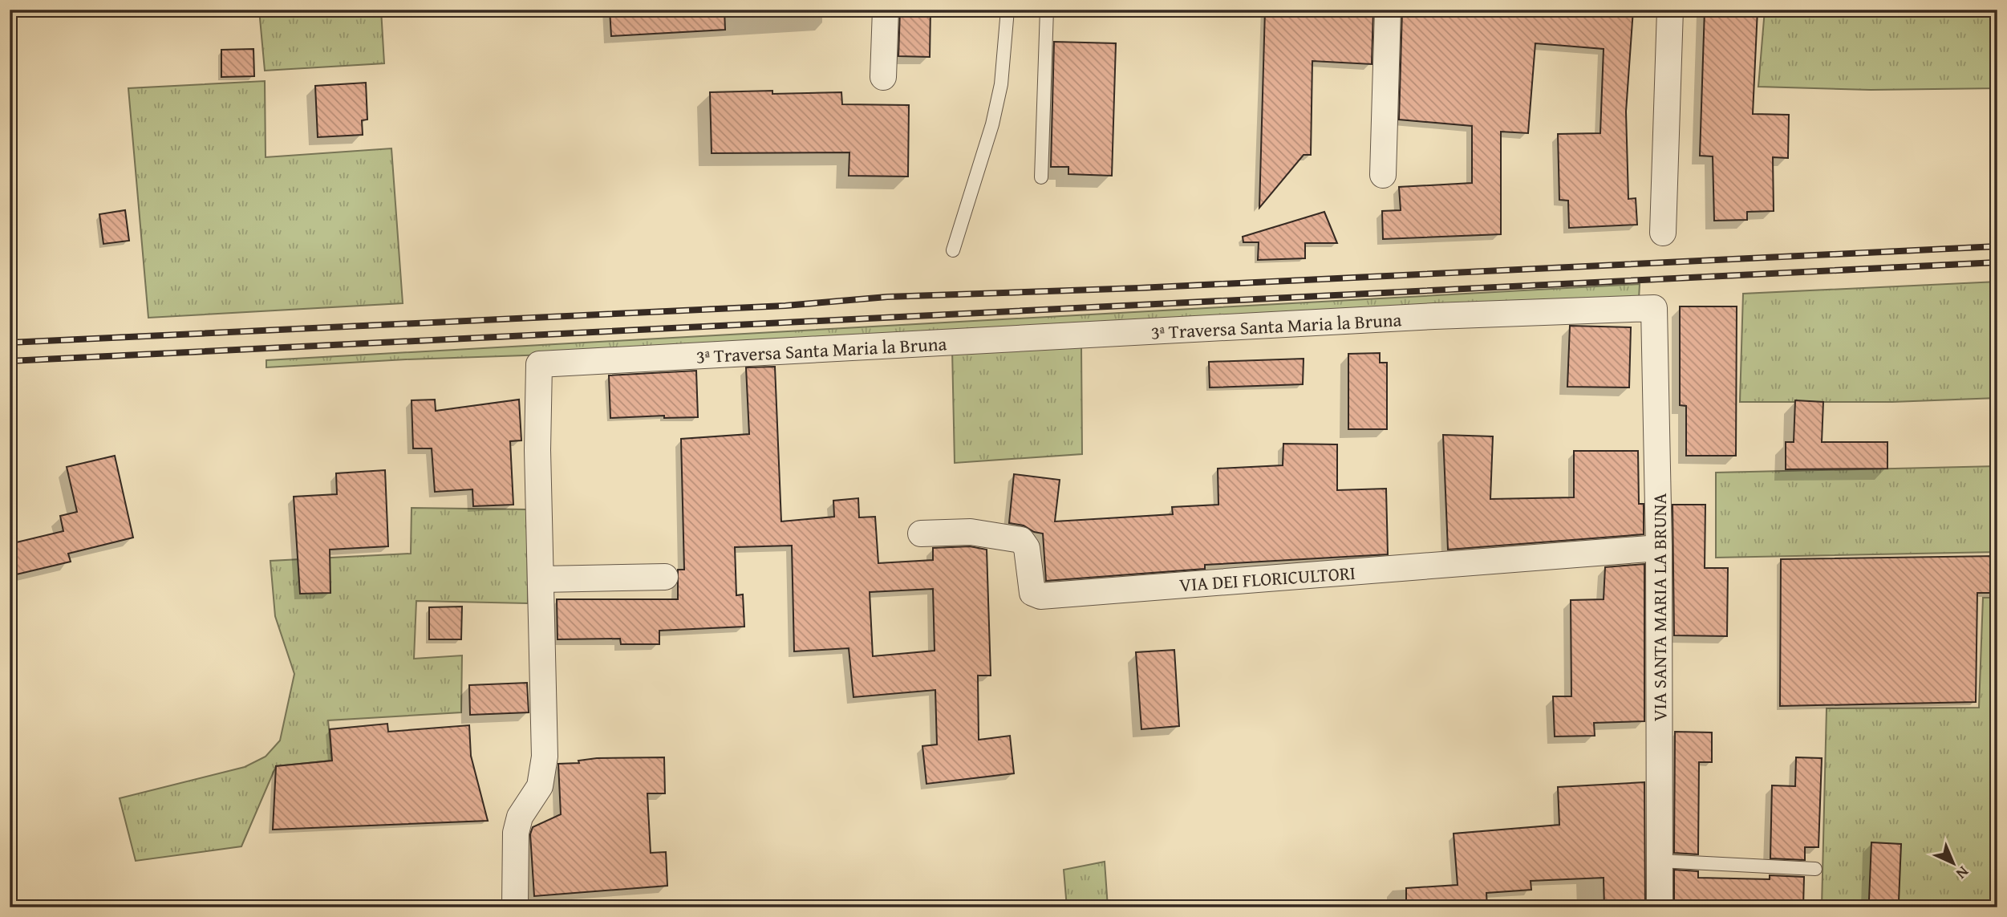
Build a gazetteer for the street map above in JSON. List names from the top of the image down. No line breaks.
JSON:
{"streets":{"street":["3ª Traversa Santa Maria la Bruna","VIA DEI FLORICULTORI","VIA SANTA MARIA LA BRUNA"]},"crossings":[["3ª Traversa Santa Maria la Bruna","VIA SANTA MARIA LA BRUNA"],["VIA DEI FLORICULTORI","VIA SANTA MARIA LA BRUNA"]],"north":"bottom right"}
